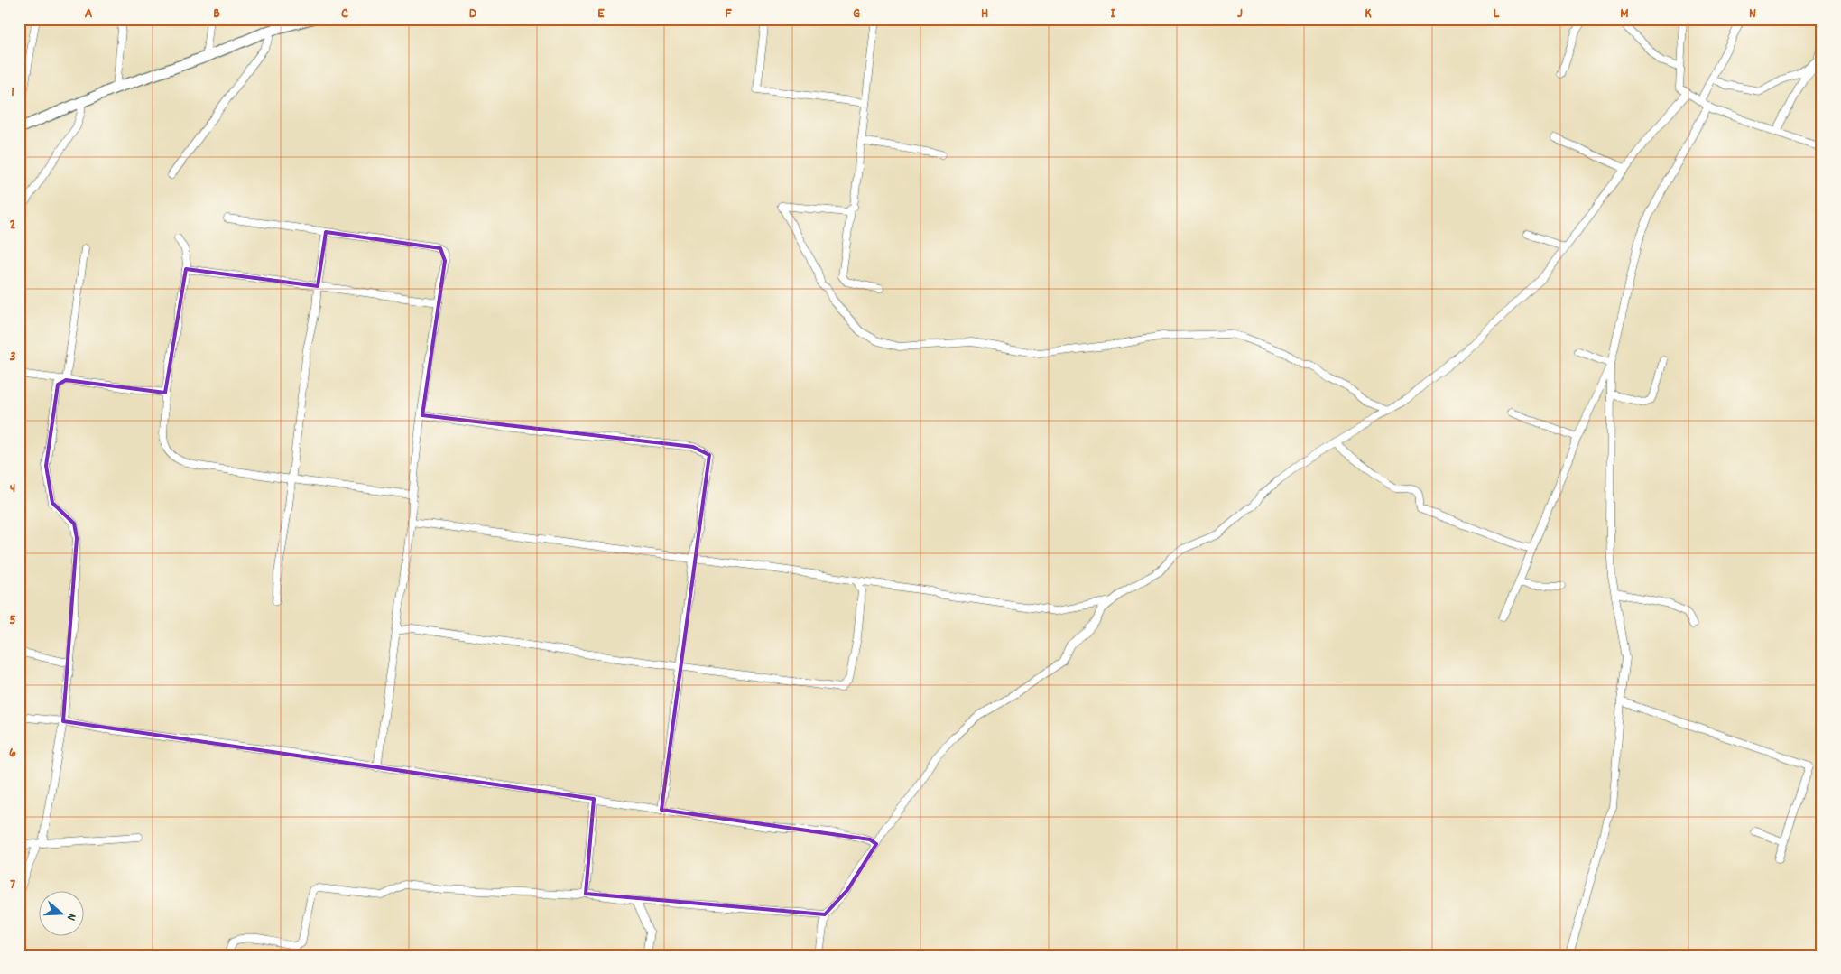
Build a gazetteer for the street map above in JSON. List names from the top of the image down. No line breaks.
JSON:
{"north":"right","grid":{"columns":["A","B","C","D","E","F","G","H","I","J","K","L","M","N"],"rows":["1","2","3","4","5","6","7"]}}
